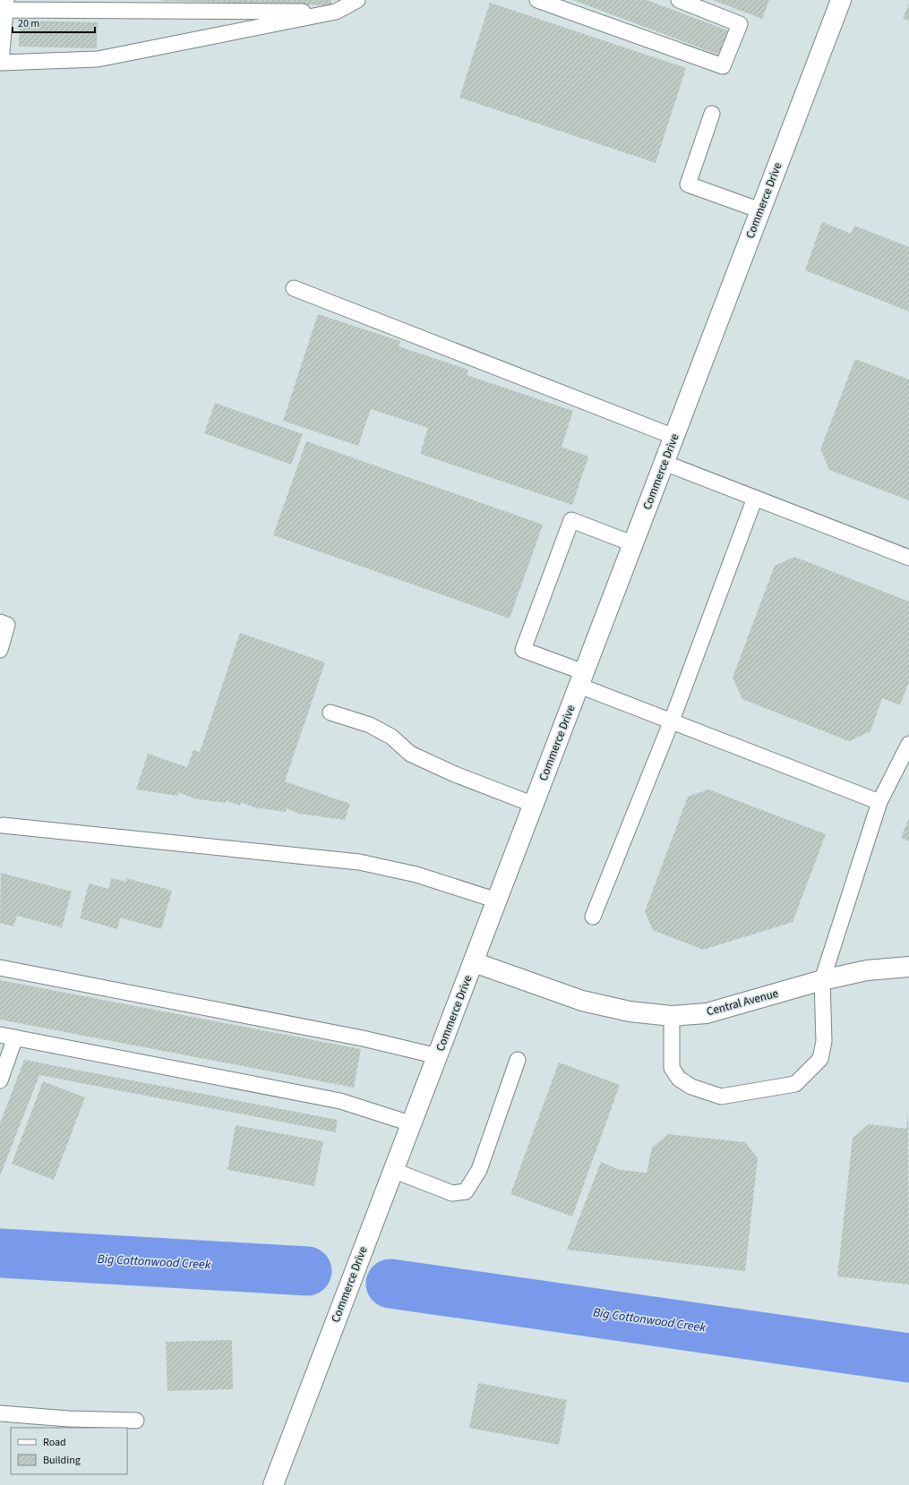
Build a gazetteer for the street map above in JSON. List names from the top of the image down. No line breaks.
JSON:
{"streets":{"street":["Commerce Drive","Central Avenue"]},"crossings":[["Commerce Drive","Central Avenue"]],"water":["Big Cottonwood Creek"],"legend":["Road","Building"],"scale_bar":"20 m"}
